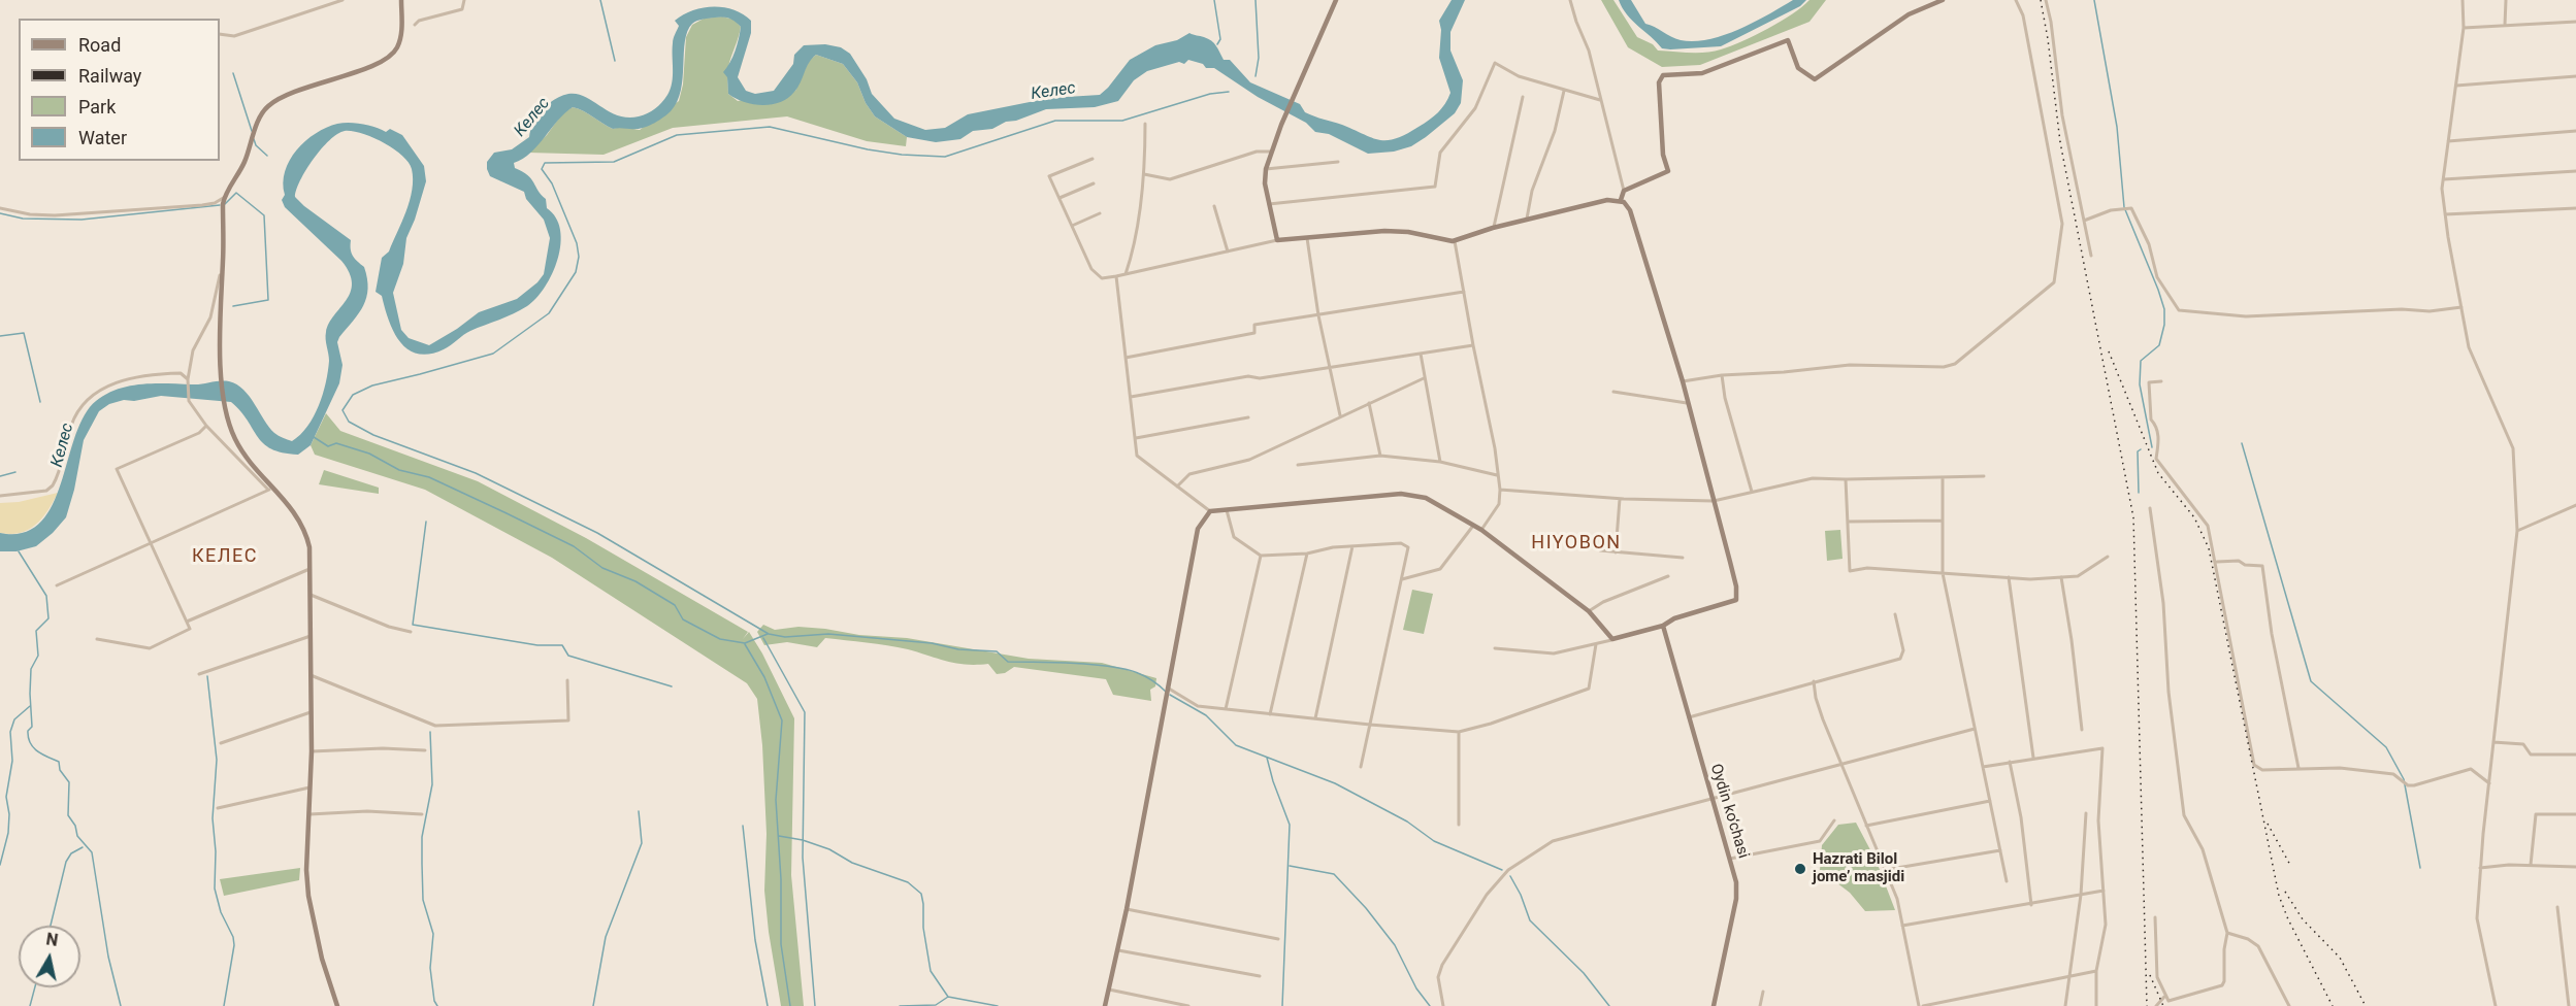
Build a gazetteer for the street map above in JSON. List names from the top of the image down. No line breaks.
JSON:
{"streets":{"street":["Oydin ko‘chasi"]},"districts":["HIYOBON","КЕЛЕС"],"water":["Келес"],"places":["Hazrati Bilol jome’ masjidi"],"legend":["Road","Railway","Park","Water"],"north":"top"}
